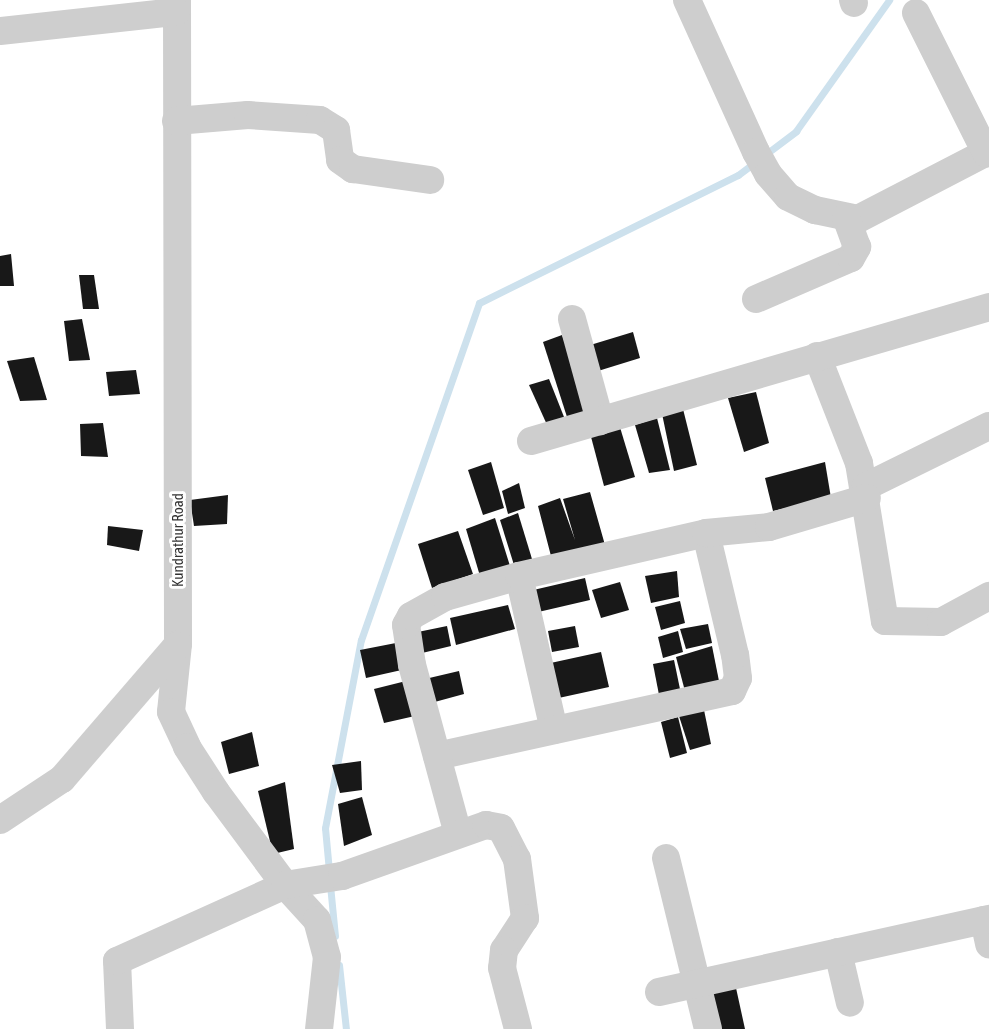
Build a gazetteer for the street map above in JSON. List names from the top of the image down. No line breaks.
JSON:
{"streets":{"street":["Kundrathur Road"]}}
